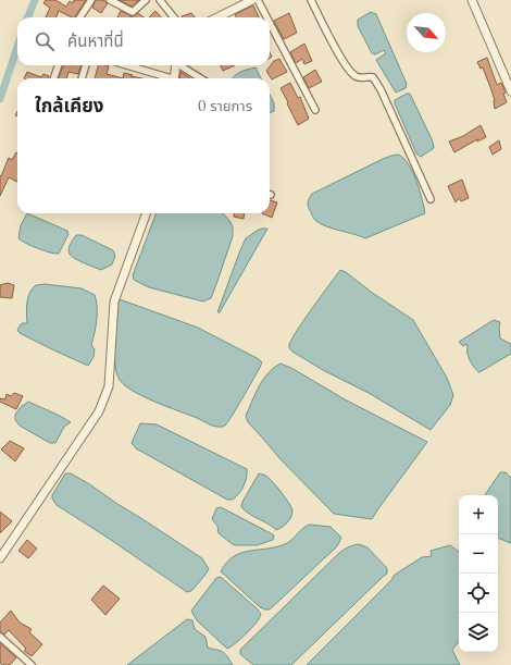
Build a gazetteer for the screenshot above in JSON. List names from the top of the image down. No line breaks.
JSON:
{"north":"bottom right","page":{"search":"ค้นหาที่นี่","heading":["ใกล้เคียง","0 รายการ"],"map_buttons":["+","−"]}}
